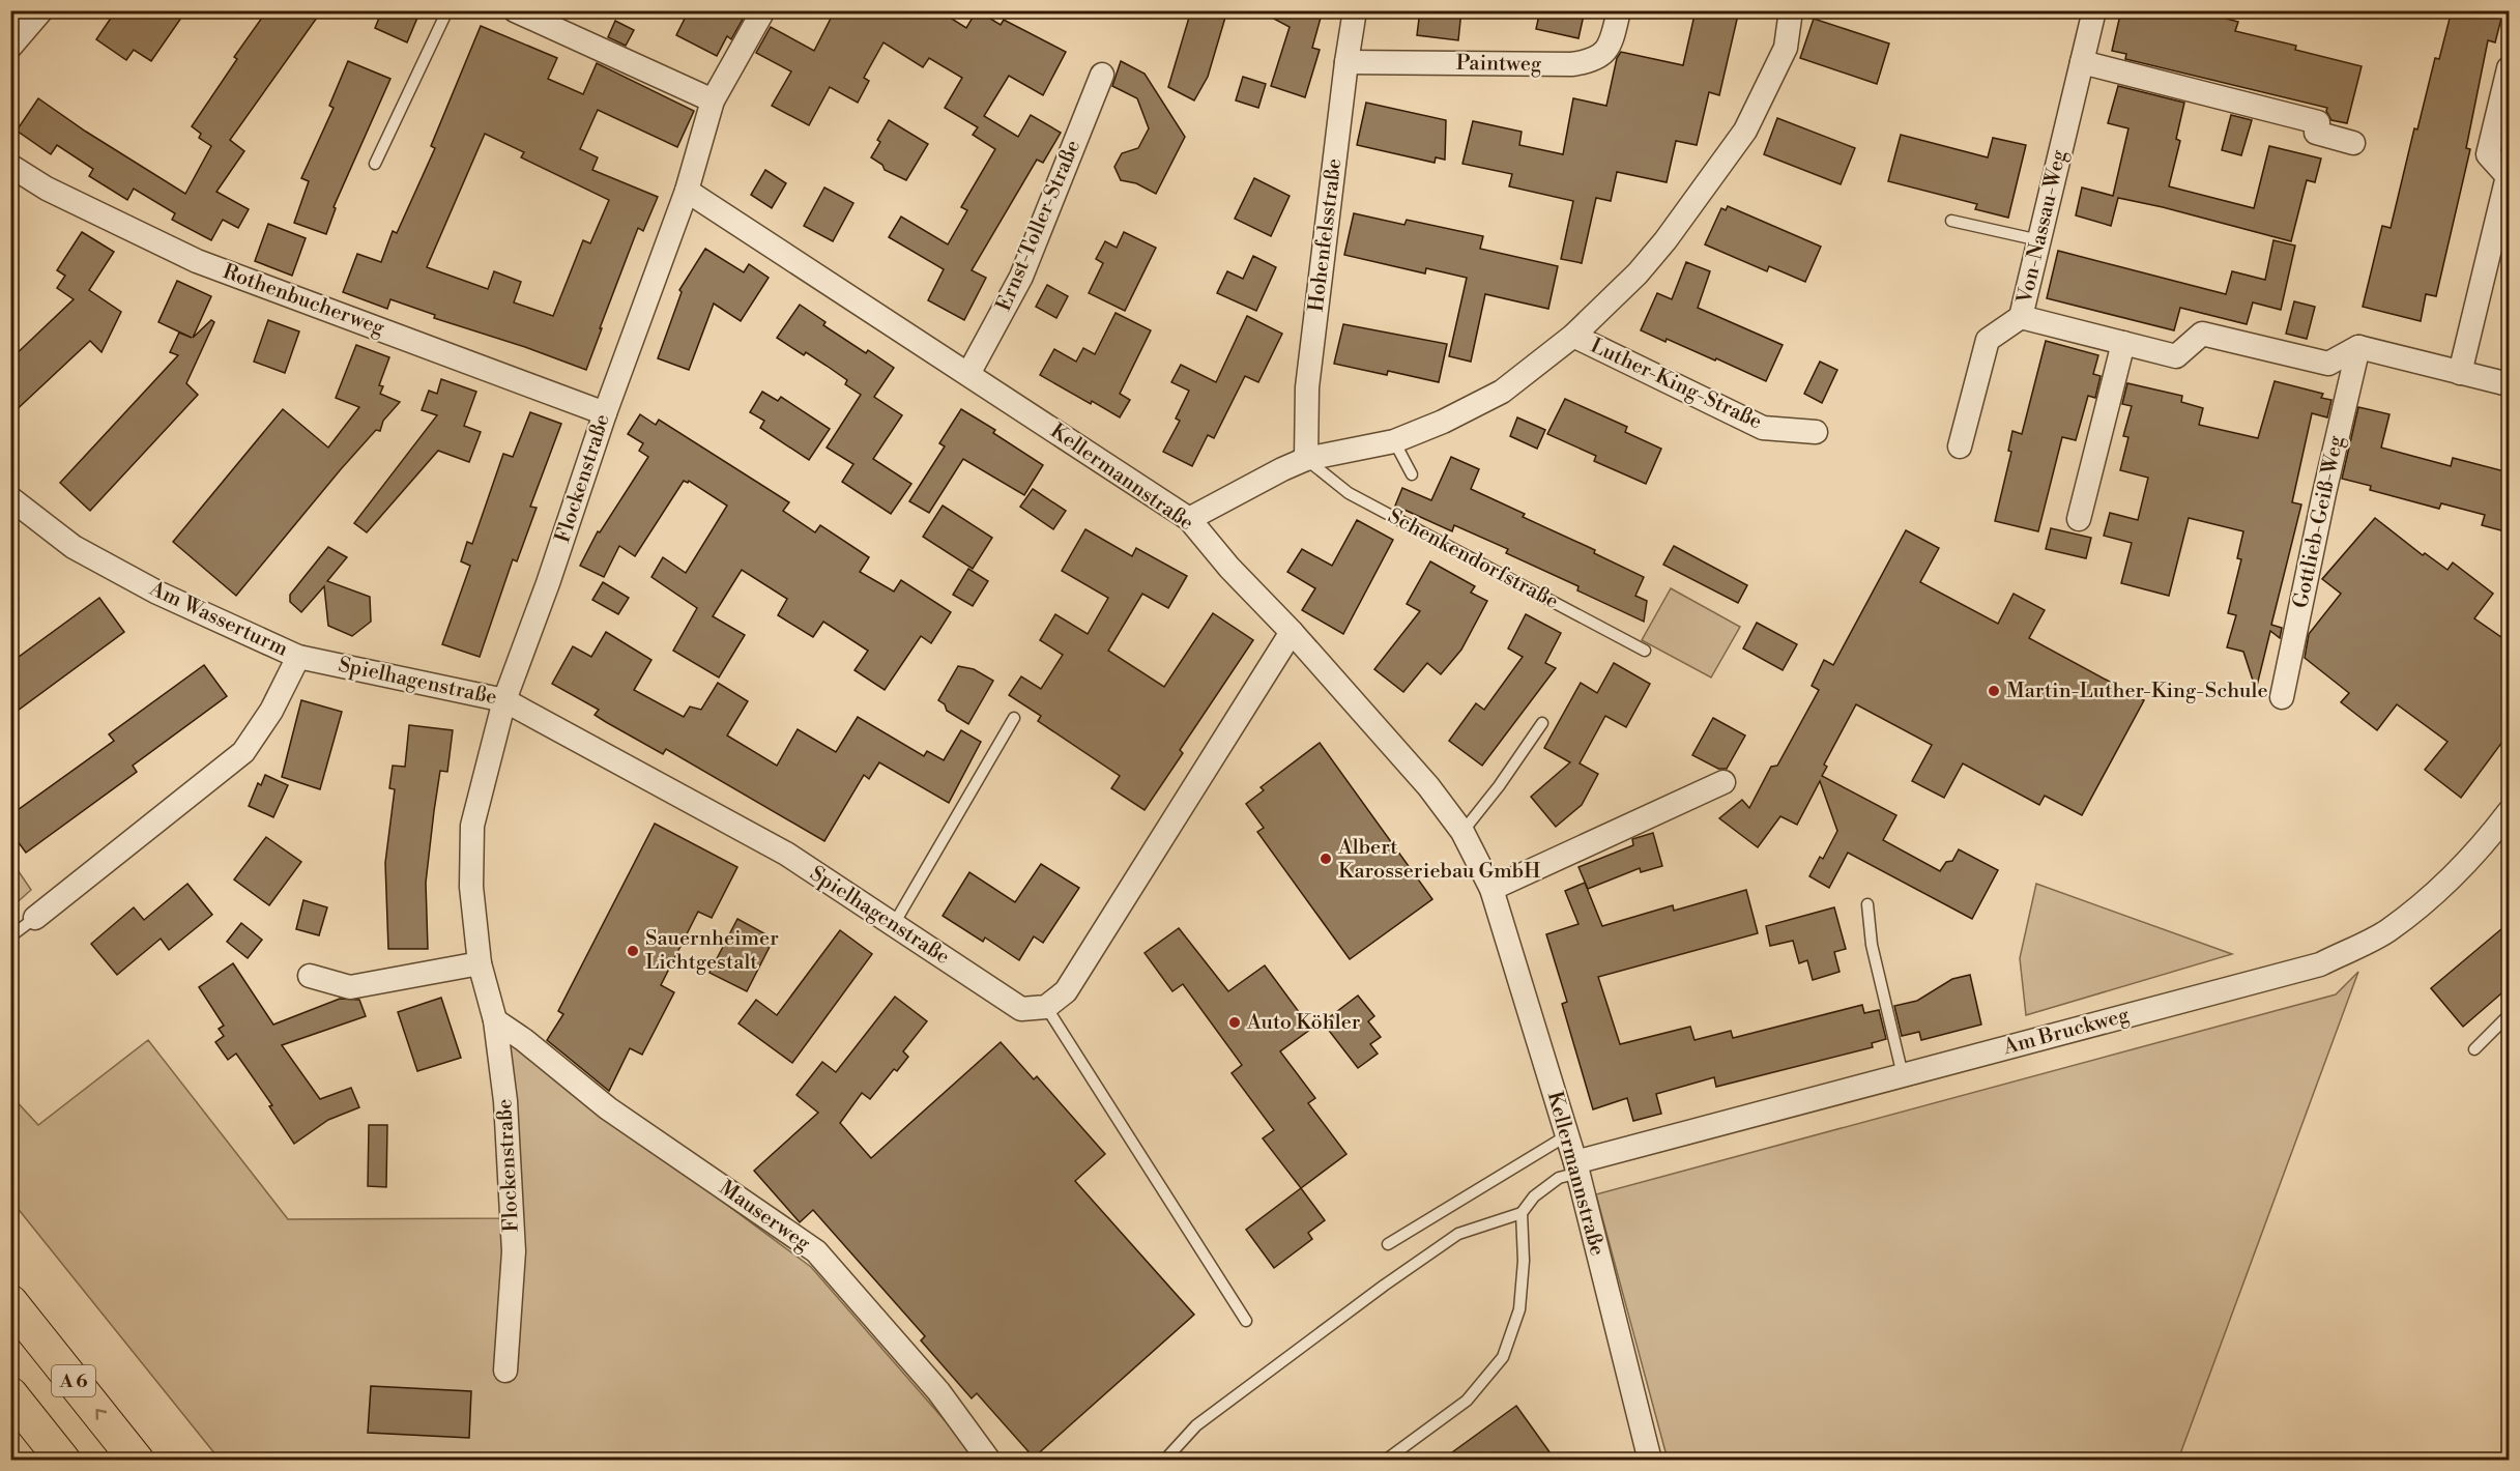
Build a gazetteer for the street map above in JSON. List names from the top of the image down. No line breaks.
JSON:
{"streets":{"highway":["A 6"],"street":["Paintweg","Ernst-Toller-Straße","Von-Nassau-Weg","Hohenfelsstraße","Rothenbucherweg","Luther-King-Straße","Kellermannstraße","Flockenstraße","Gottlieb-Geiß-Weg","Am Wasserturm","Spielhagenstraße","Am Bruckweg","Mauserweg"],"lane":["Schenkendorfstraße"]},"crossings":[["Paintweg","Hohenfelsstraße"],["Ernst-Toller-Straße","Kellermannstraße"],["Hohenfelsstraße","Schenkendorfstraße"],["Rothenbucherweg","Flockenstraße"],["Kellermannstraße","Flockenstraße"],["Kellermannstraße","Am Bruckweg"],["Flockenstraße","Spielhagenstraße"],["Flockenstraße","Mauserweg"],["Am Wasserturm","Spielhagenstraße"]],"places":["Martin-Luther-King-Schule","Albert Karosseriebau GmbH","Sauernheimer Lichtgestalt","Auto Köhler"]}
